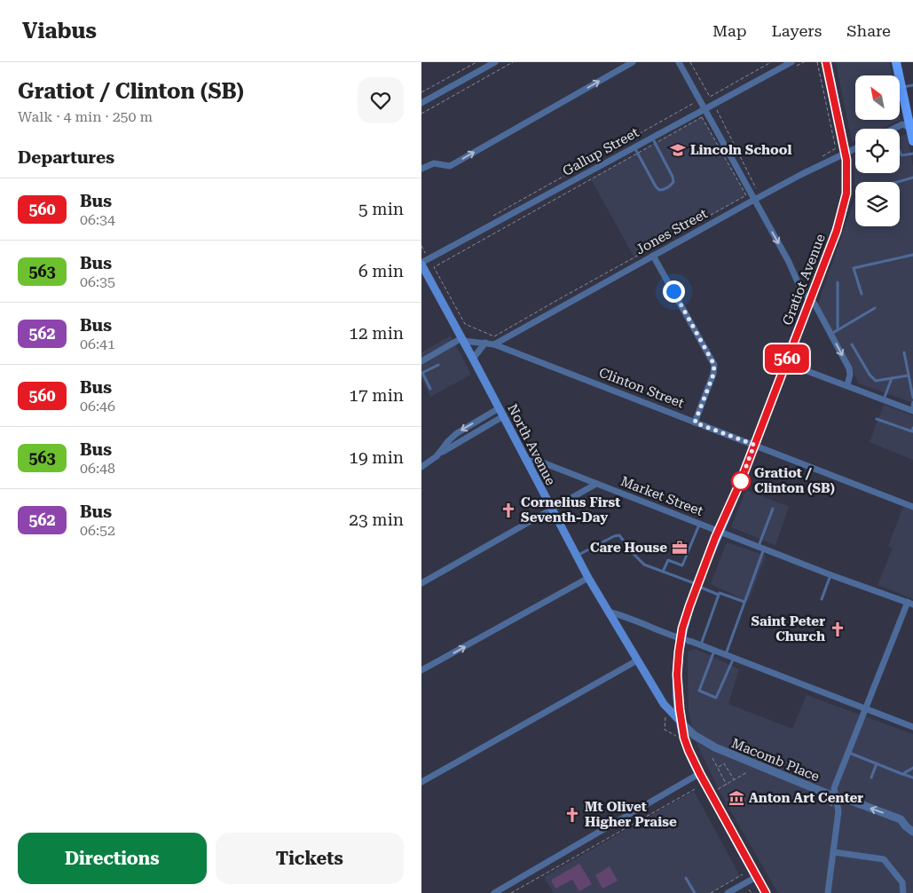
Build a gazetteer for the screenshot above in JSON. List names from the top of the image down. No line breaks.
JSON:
{"streets":{"main road":["Gratiot Avenue","North Avenue"],"street":["Gallup Street","Jones Street","Clinton Street","Market Street","Macomb Place"]},"crossings":[["Gallup Street","North Avenue"],["Jones Street","Gratiot Avenue"],["Jones Street","Clinton Street"],["Gratiot Avenue","Clinton Street"],["Gratiot Avenue","North Avenue"],["Gratiot Avenue","Market Street"],["Gratiot Avenue","Macomb Place"],["Clinton Street","North Avenue"],["North Avenue","Market Street"],["North Avenue","Macomb Place"]],"places":{"school or university":["Lincoln School"],"other":["Gratiot / Clinton (SB)"],"church":["Cornelius First Seventh-Day","Saint Peter Church","Mt Olivet Higher Praise"],"office":["Care House"],"museum":["Anton Art Center"]},"lines":["bus line 560"],"north":"top left","page":{"header":"Viabus","nav":["Map","Layers","Share"],"heading":[["Gratiot / Clinton (SB)","Walk · 4 min · 250 m"],"Departures"],"on_map":"560","list":[{"mark":"560","name":"Bus","note":"06:34","value":"5 min"},{"mark":"563","name":"Bus","note":"06:35","value":"6 min"},{"mark":"562","name":"Bus","note":"06:41","value":"12 min"},{"mark":"560","name":"Bus","note":"06:46","value":"17 min"},{"mark":"563","name":"Bus","note":"06:48","value":"19 min"},{"mark":"562","name":"Bus","note":"06:52","value":"23 min"}],"buttons":["Directions","Tickets"]}}
